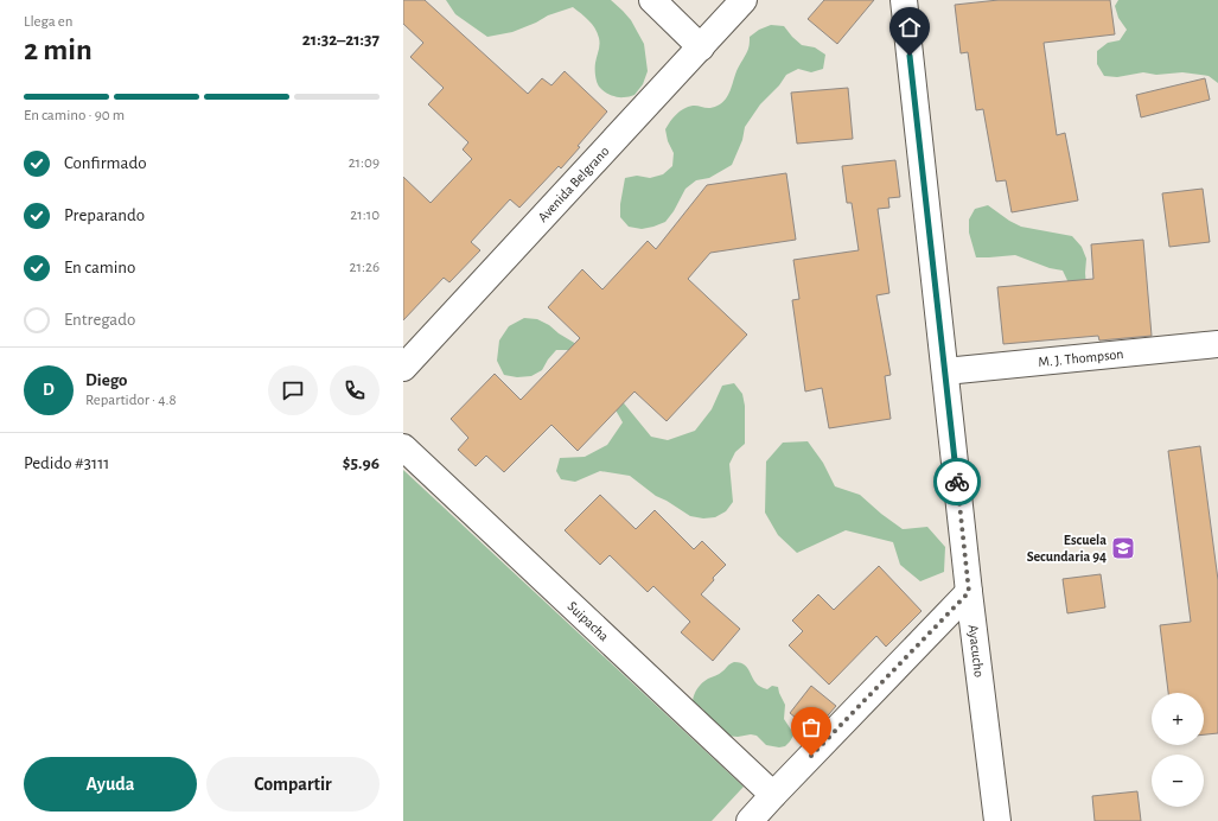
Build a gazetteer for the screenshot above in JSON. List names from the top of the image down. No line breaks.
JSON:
{"streets":{"street":["Avenida Belgrano","M. J. Thompson","Suipacha","Ayacucho"]},"crossings":[["M. J. Thompson","Ayacucho"]],"places":{"school or university":["Escuela Secundaria 94"]},"page":{"heading":["2 min","Llega en","21:32–21:37"],"panel":["Diego","Repartidor · 4.8","Pedido #3111","$5.96"],"bar":"En camino · 90 m","list":[["Confirmado","21:09"],["Preparando","21:10"],["En camino","21:26"],"Entregado"],"round":"D","map_buttons":["+","−"],"buttons":["Ayuda","Compartir"]}}
